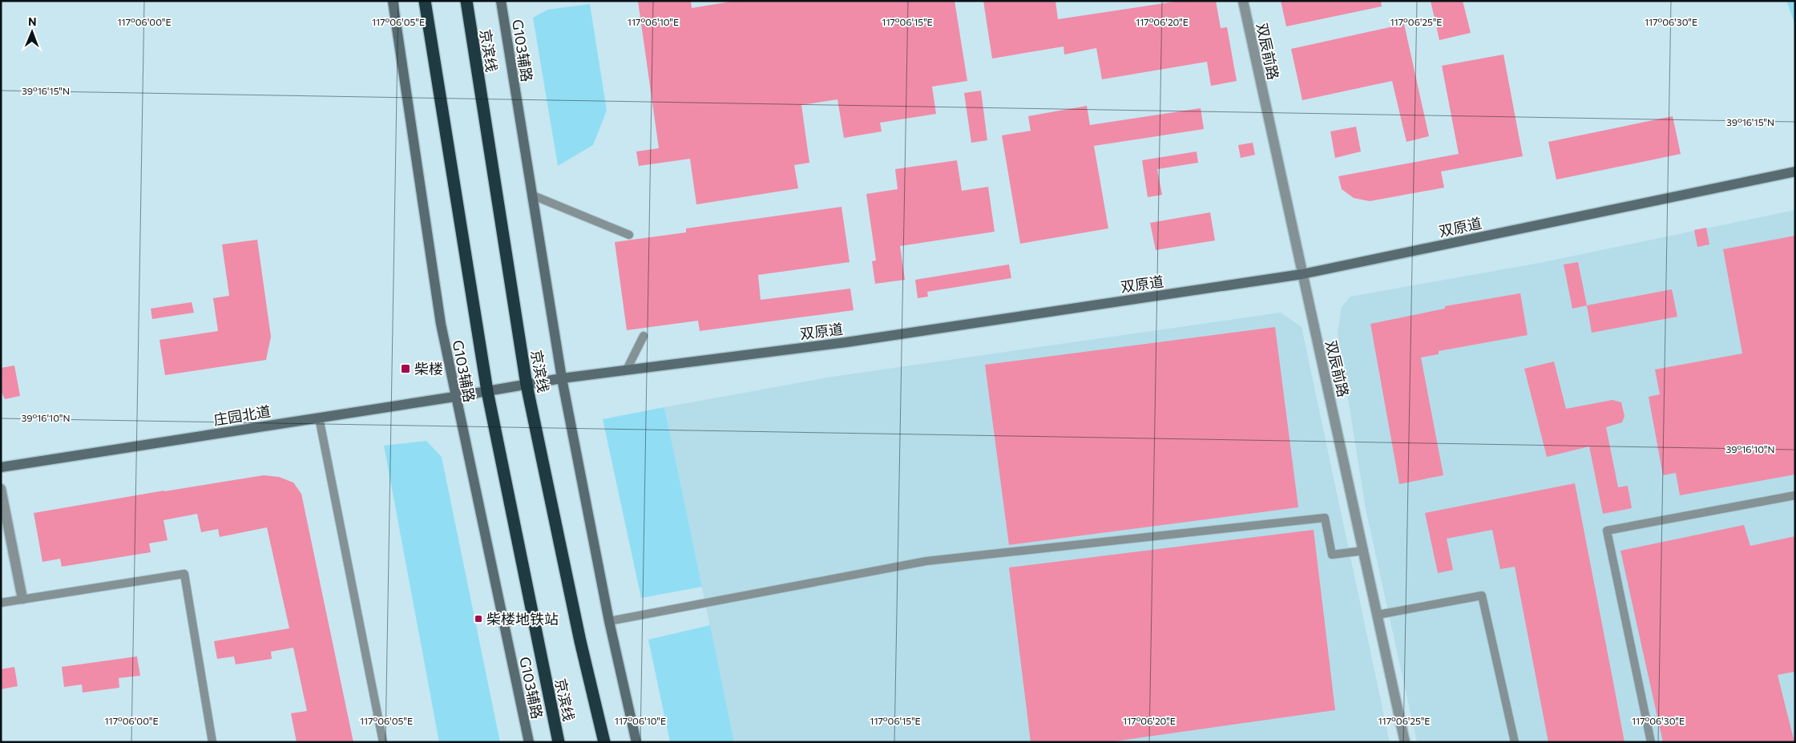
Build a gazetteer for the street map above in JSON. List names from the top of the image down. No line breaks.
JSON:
{"streets":{"highway":["京滨线"],"main road":["G103辅路","双原道","庄园北道"],"street":["双辰前路"]},"crossings":[["京滨线","双原道"],["京滨线","庄园北道"],["G103辅路","双原道"],["G103辅路","庄园北道"],["双辰前路","双原道"],["双原道","庄园北道"]],"places":{"transit":["柴楼","柴楼地铁站"]},"north":"top","coordinates":["117°06'00\"E","117°06'05\"E","117°06'10\"E","117°06'15\"E","117°06'20\"E","117°06'25\"E","117°06'30\"E","39°16'15\"N","39°16'10\"N"]}
